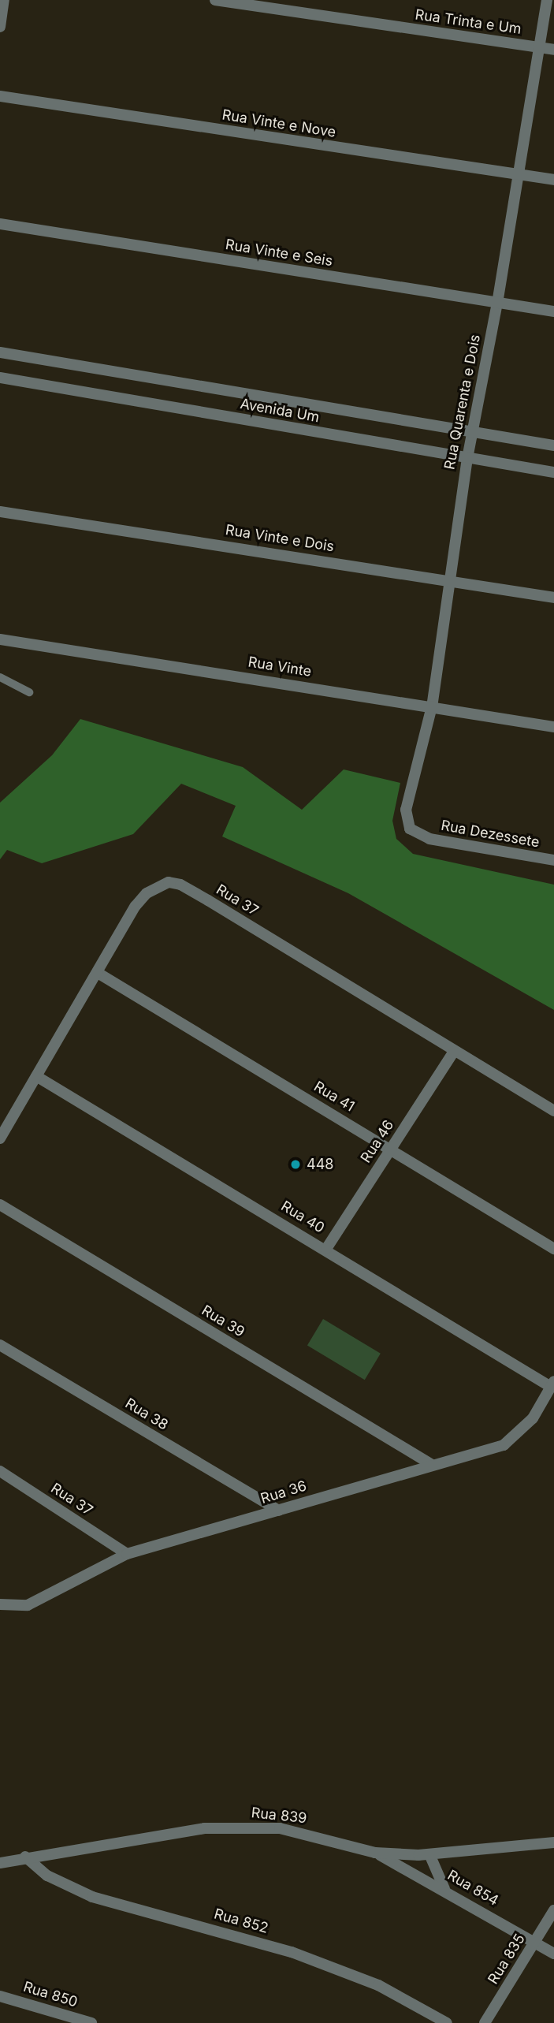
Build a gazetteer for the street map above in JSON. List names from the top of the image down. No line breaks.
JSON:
{"streets":{"street":["Rua Trinta e Um","Rua Vinte e Nove","Rua Vinte e Seis","Rua Quarenta e Dois","Avenida Um","Rua Vinte e Dois","Rua Vinte","Rua Dezessete","Rua 37","Rua 41","Rua 46","Rua 40","Rua 39","Rua 38","Rua 36","Rua 839","Rua 854","Rua 852","Rua 835","Rua 850"]},"crossings":[["Rua Trinta e Um","Rua Quarenta e Dois"],["Rua Vinte e Nove","Rua Quarenta e Dois"],["Rua Vinte e Seis","Rua Quarenta e Dois"],["Rua Quarenta e Dois","Avenida Um"],["Rua Quarenta e Dois","Rua Vinte e Dois"],["Rua Quarenta e Dois","Rua Vinte"],["Rua Quarenta e Dois","Rua Dezessete"],["Rua 37","Rua 41"],["Rua 37","Rua 46"],["Rua 37","Rua 40"],["Rua 37","Rua 36"],["Rua 41","Rua 46"],["Rua 46","Rua 40"],["Rua 40","Rua 36"],["Rua 39","Rua 36"],["Rua 38","Rua 36"],["Rua 839","Rua 854"],["Rua 839","Rua 852"],["Rua 854","Rua 835"]],"places":["448"]}
